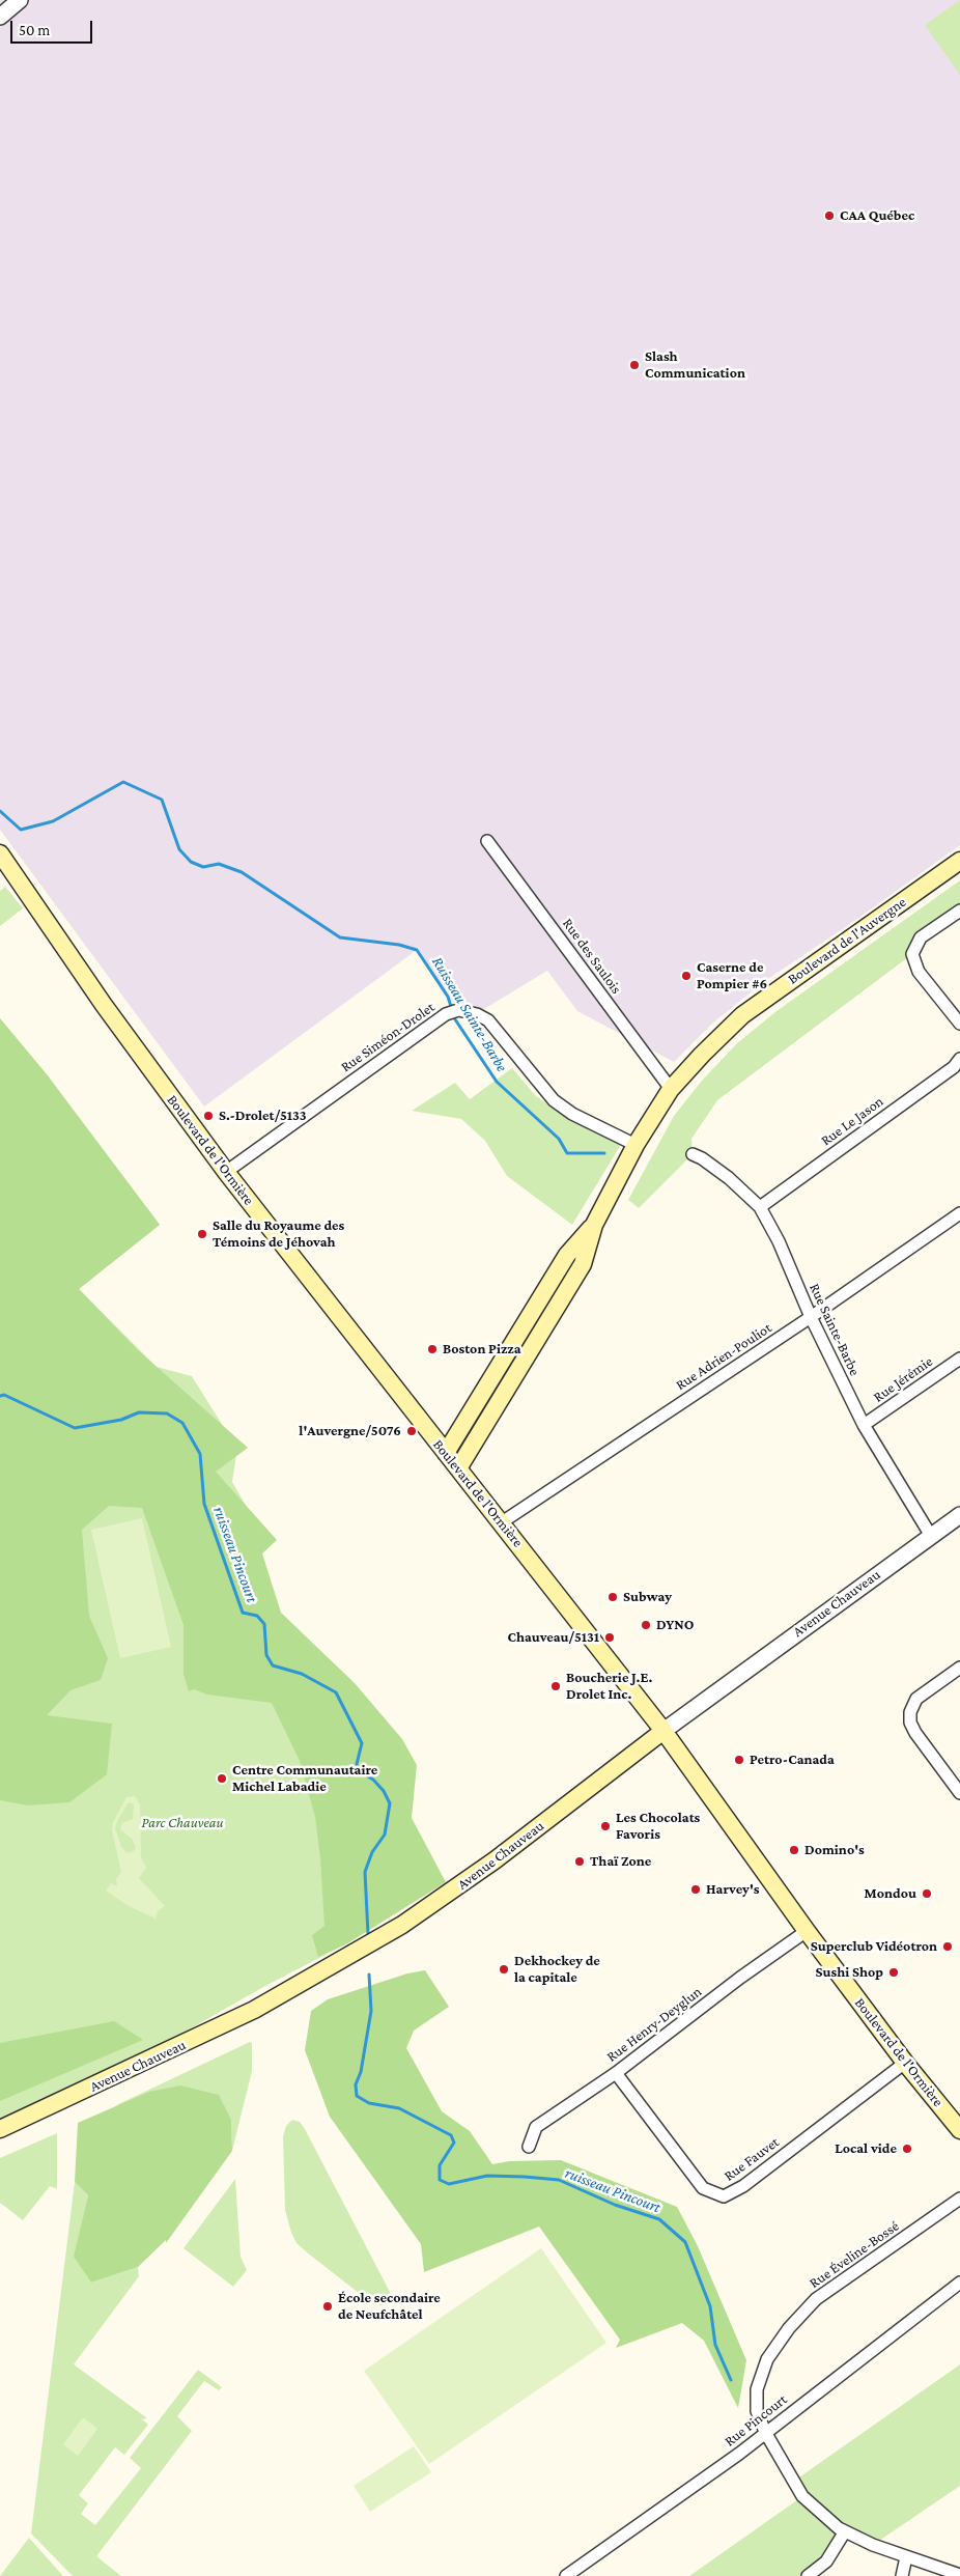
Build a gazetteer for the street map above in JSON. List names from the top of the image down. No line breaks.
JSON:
{"streets":{"main road":["Boulevard de l'Auvergne","Boulevard de l'Ormière","Avenue Chauveau"],"street":["Rue des Saulois","Rue Siméon-Drolet","Rue Le Jason","Rue Sainte-Barbe","Rue Adrien-Pouliot","Rue Jérémie","Rue Henry-Deyglun","Rue Fauvet","Rue Éveline-Bossé","Rue Pincourt"]},"crossings":[["Boulevard de l'Auvergne","Rue des Saulois"],["Boulevard de l'Auvergne","Rue Siméon-Drolet"],["Boulevard de l'Auvergne","Boulevard de l'Ormière"],["Rue Siméon-Drolet","Boulevard de l'Ormière"],["Rue Le Jason","Rue Sainte-Barbe"],["Boulevard de l'Ormière","Rue Adrien-Pouliot"],["Boulevard de l'Ormière","Avenue Chauveau"],["Boulevard de l'Ormière","Rue Henry-Deyglun"],["Boulevard de l'Ormière","Rue Fauvet"],["Rue Sainte-Barbe","Rue Adrien-Pouliot"],["Rue Sainte-Barbe","Rue Jérémie"],["Rue Sainte-Barbe","Avenue Chauveau"],["Rue Henry-Deyglun","Rue Fauvet"],["Rue Éveline-Bossé","Rue Pincourt"]],"water":["Ruisseau Sainte-Barbe","ruisseau Pincourt"],"parks":["Parc Chauveau"],"places":["CAA Québec","Slash Communication","Caserne de Pompier #6","S.-Drolet/5133","Salle du Royaume des Témoins de Jéhovah","Boston Pizza","l'Auvergne/5076","Subway","DYNO","Chauveau/5131","Boucherie J.E. Drolet Inc.","Petro-Canada","Centre Communautaire Michel Labadie","Les Chocolats Favoris","Domino's","Thaï Zone","Harvey's","Mondou","Superclub Vidéotron","Dekhockey de la capitale","Sushi Shop","Local vide","École secondaire de Neufchâtel"],"scale_bar":"50 m"}
